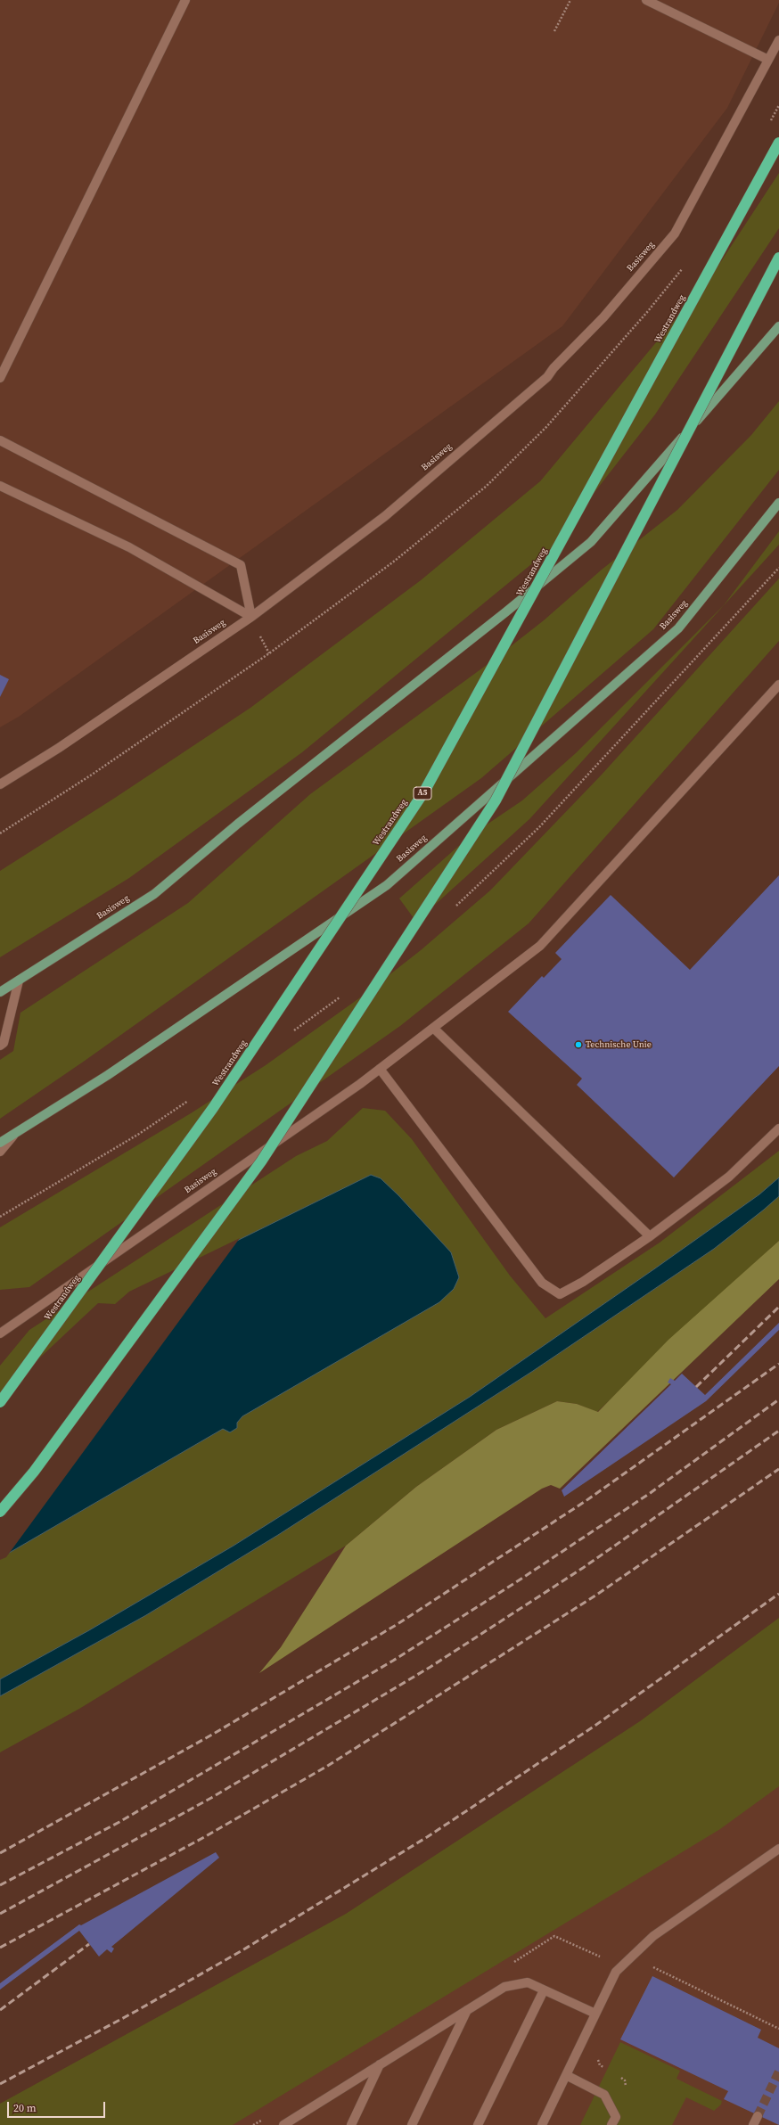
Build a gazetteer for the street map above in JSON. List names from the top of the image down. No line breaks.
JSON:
{"streets":{"highway":["Westrandweg","A5"],"main road":["Basisweg"]},"places":["Technische Unie"],"scale_bar":"20 m"}
